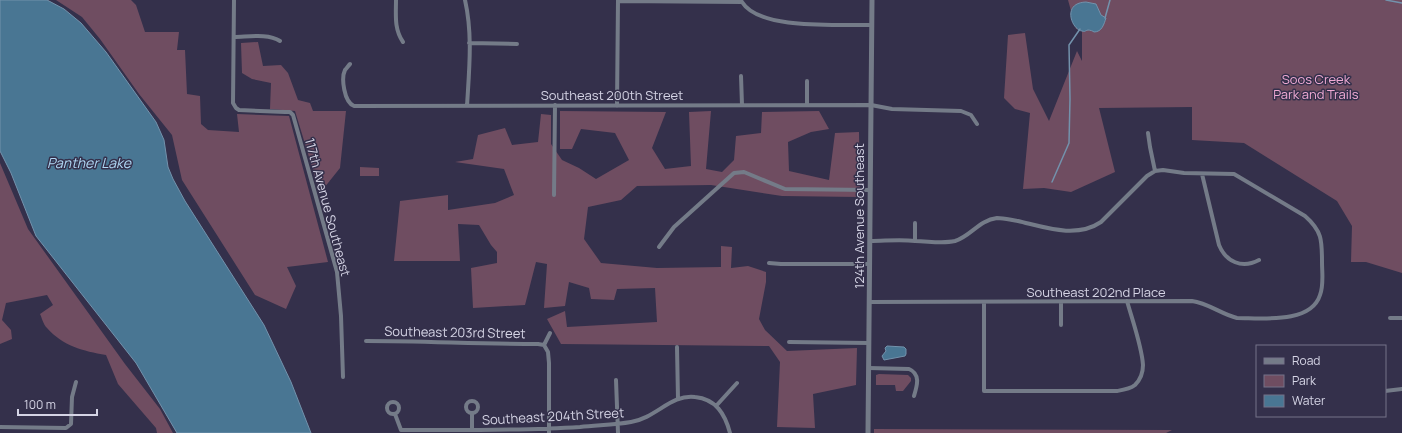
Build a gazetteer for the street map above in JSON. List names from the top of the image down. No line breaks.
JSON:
{"streets":{"street":["Southeast 200th Street","117th Avenue Southeast","124th Avenue Southeast","Southeast 202nd Place","Southeast 203rd Street","Southeast 204th Street"]},"crossings":[["Southeast 200th Street","124th Avenue Southeast"],["124th Avenue Southeast","Southeast 202nd Place"]],"water":["Panther Lake"],"parks":["Soos Creek Park and Trails"],"legend":["Road","Park","Water"],"scale_bar":"100 m"}
